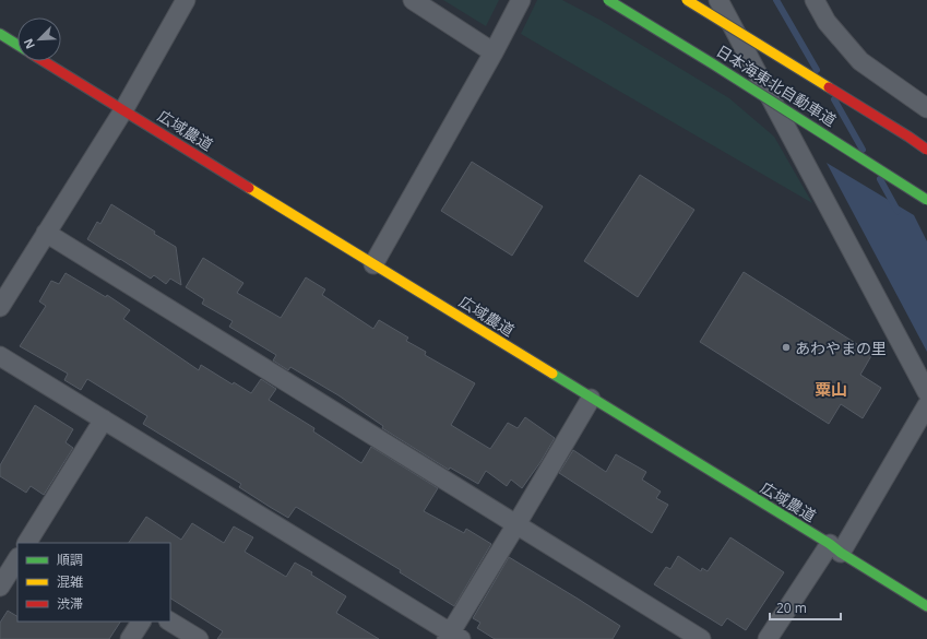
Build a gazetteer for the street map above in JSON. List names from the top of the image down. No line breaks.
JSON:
{"streets":{"main road":["日本海東北自動車道","広域農道"]},"districts":["粟山"],"places":["あわやまの里"],"legend":["順調","混雑","渋滞"],"scale_bar":"20 m","north":"bottom left"}
